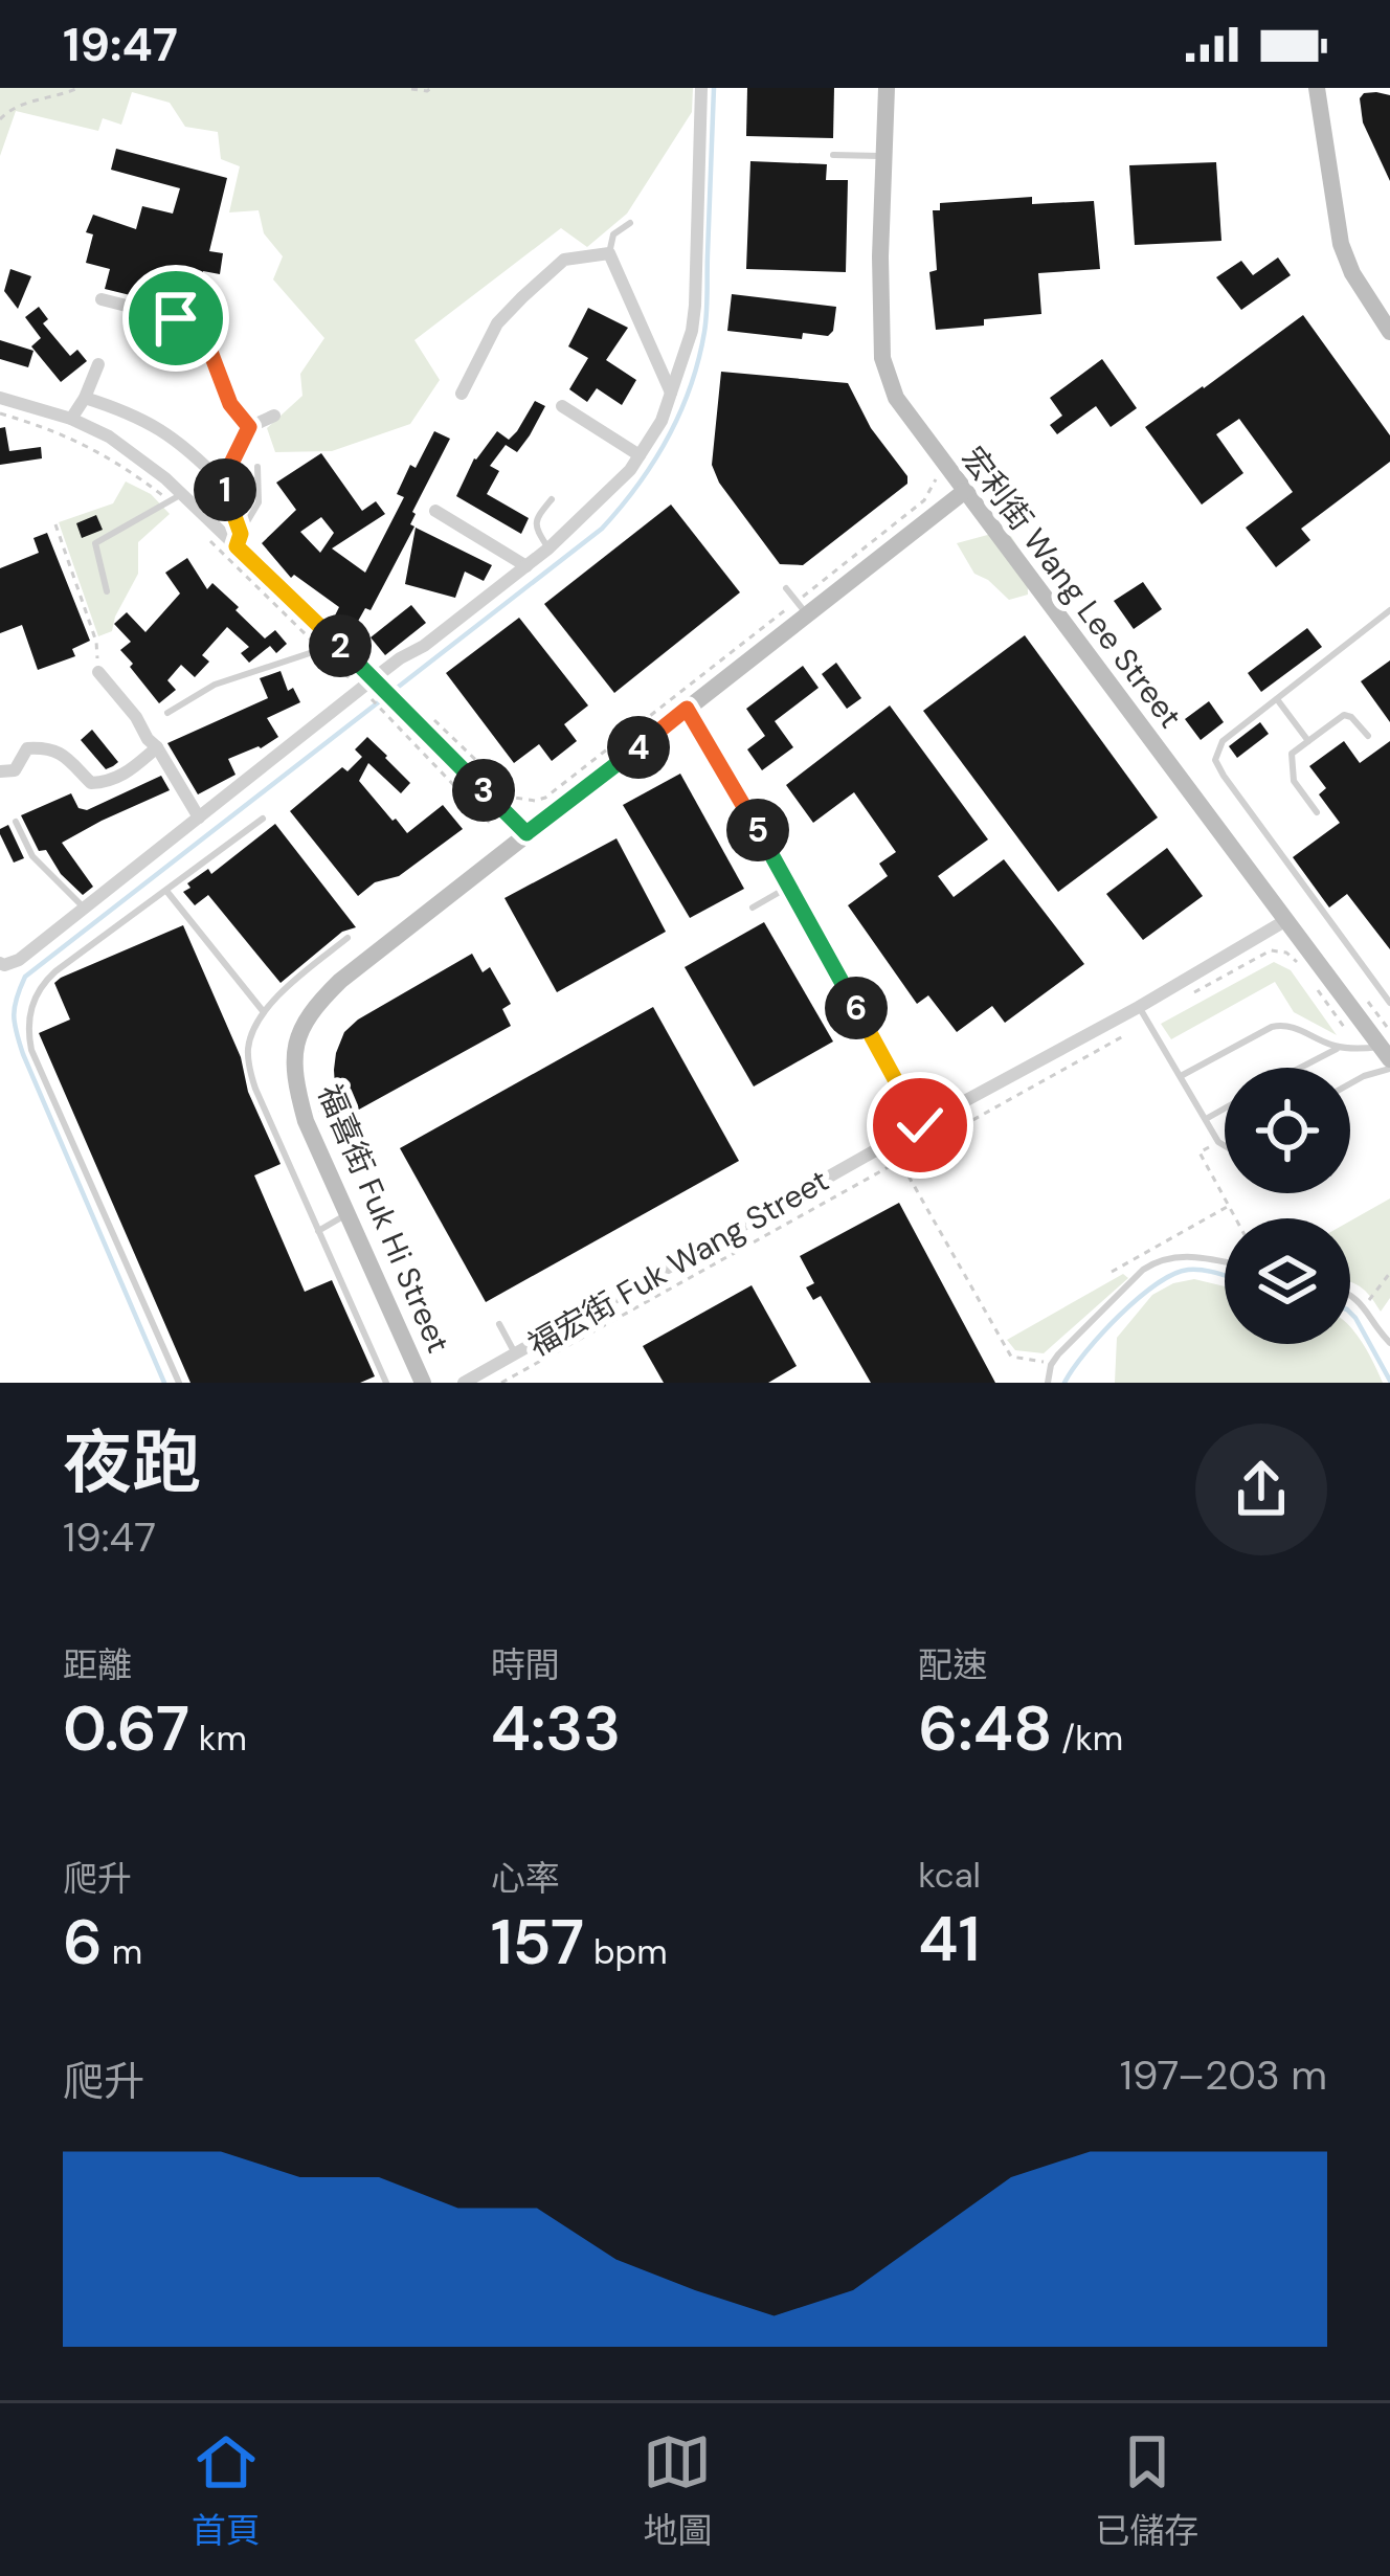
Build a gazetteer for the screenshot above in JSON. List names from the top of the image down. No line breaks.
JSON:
{"streets":{"street":["宏利街 Wang Lee Street","福喜街 Fuk Hi Street","福宏街 Fuk Wang Street"]},"crossings":[["宏利街 Wang Lee Street","福喜街 Fuk Hi Street"],["宏利街 Wang Lee Street","福宏街 Fuk Wang Street"]],"page":{"status":"19:47","pins":["1","2","4","3","5","6"],"heading":["夜跑","19:47"],"stats":[["距離","0.67 km"],["時間","4:33"],["配速","6:48 /km"],["爬升","6 m"],["心率","157 bpm"],["kcal","41"]],"chart":["爬升","197–203 m"],"tabs":["首頁","地圖","已儲存"]}}
